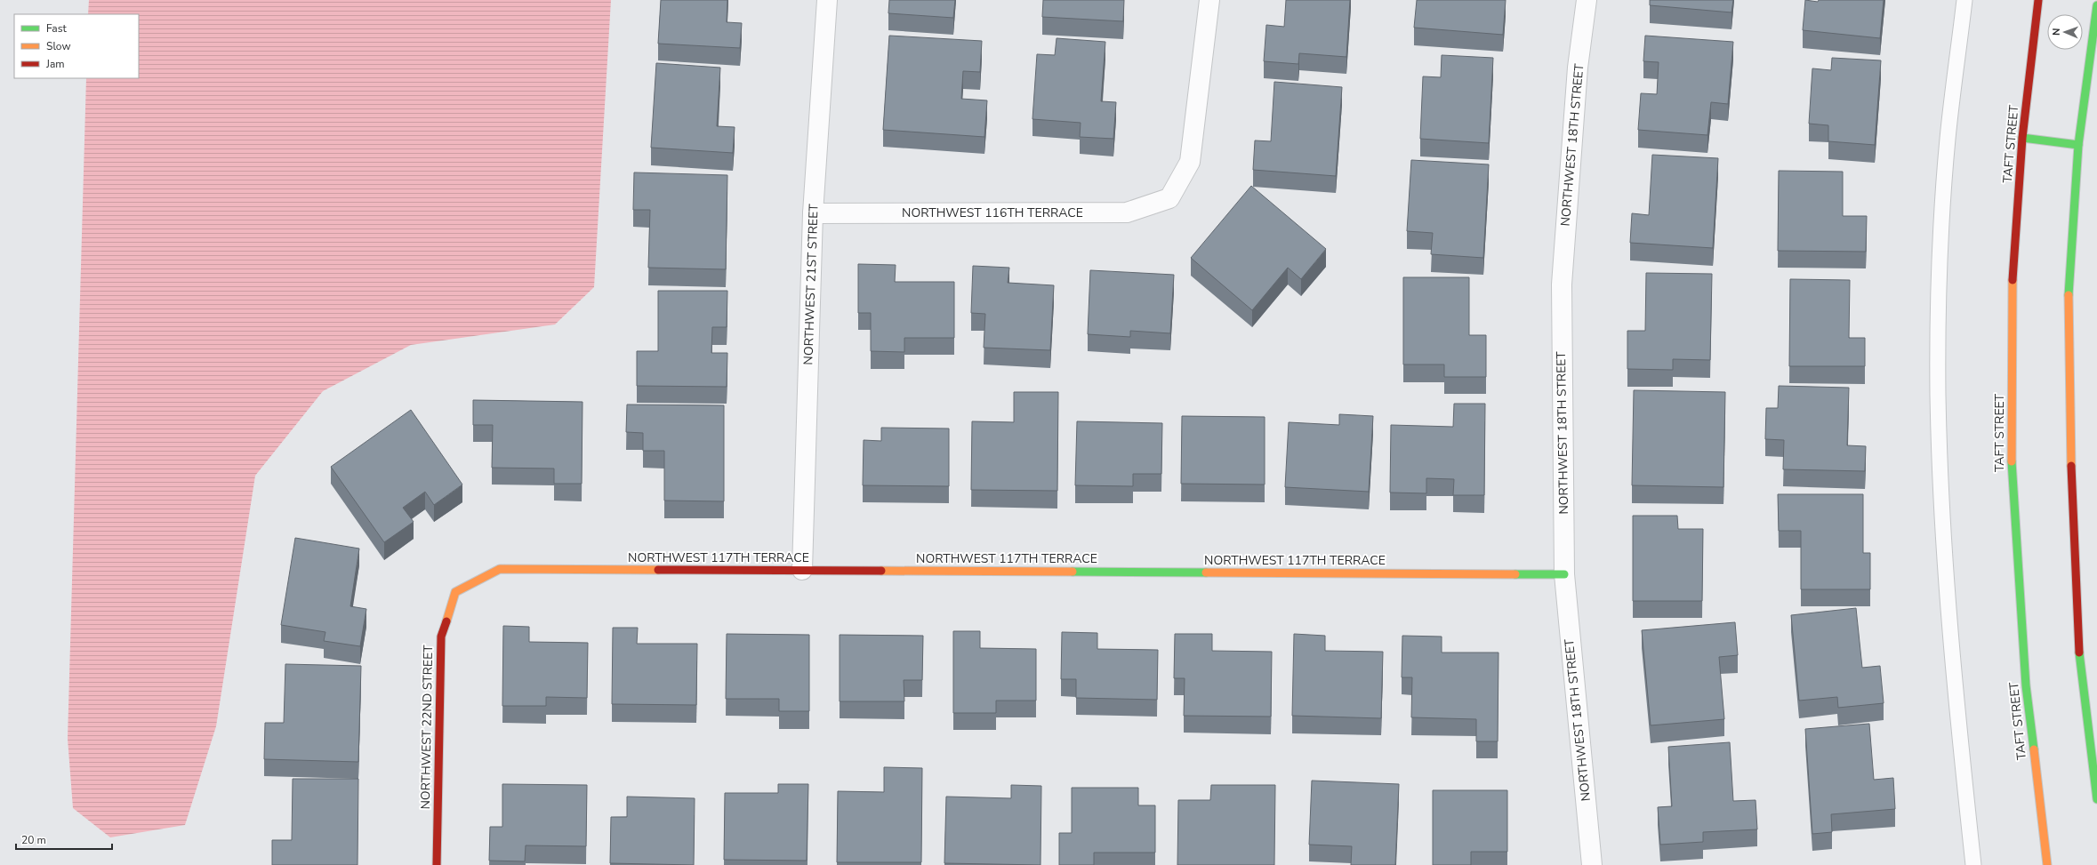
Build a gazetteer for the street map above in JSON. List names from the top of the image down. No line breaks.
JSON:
{"streets":{"street":["TAFT STREET","NORTHWEST 18TH STREET","NORTHWEST 116TH TERRACE","NORTHWEST 21ST STREET","NORTHWEST 117TH TERRACE","NORTHWEST 22ND STREET"]},"crossings":[["NORTHWEST 18TH STREET","NORTHWEST 117TH TERRACE"],["NORTHWEST 116TH TERRACE","NORTHWEST 21ST STREET"],["NORTHWEST 21ST STREET","NORTHWEST 117TH TERRACE"],["NORTHWEST 117TH TERRACE","NORTHWEST 22ND STREET"]],"legend":["Fast","Slow","Jam"],"scale_bar":"20 m","north":"left"}
